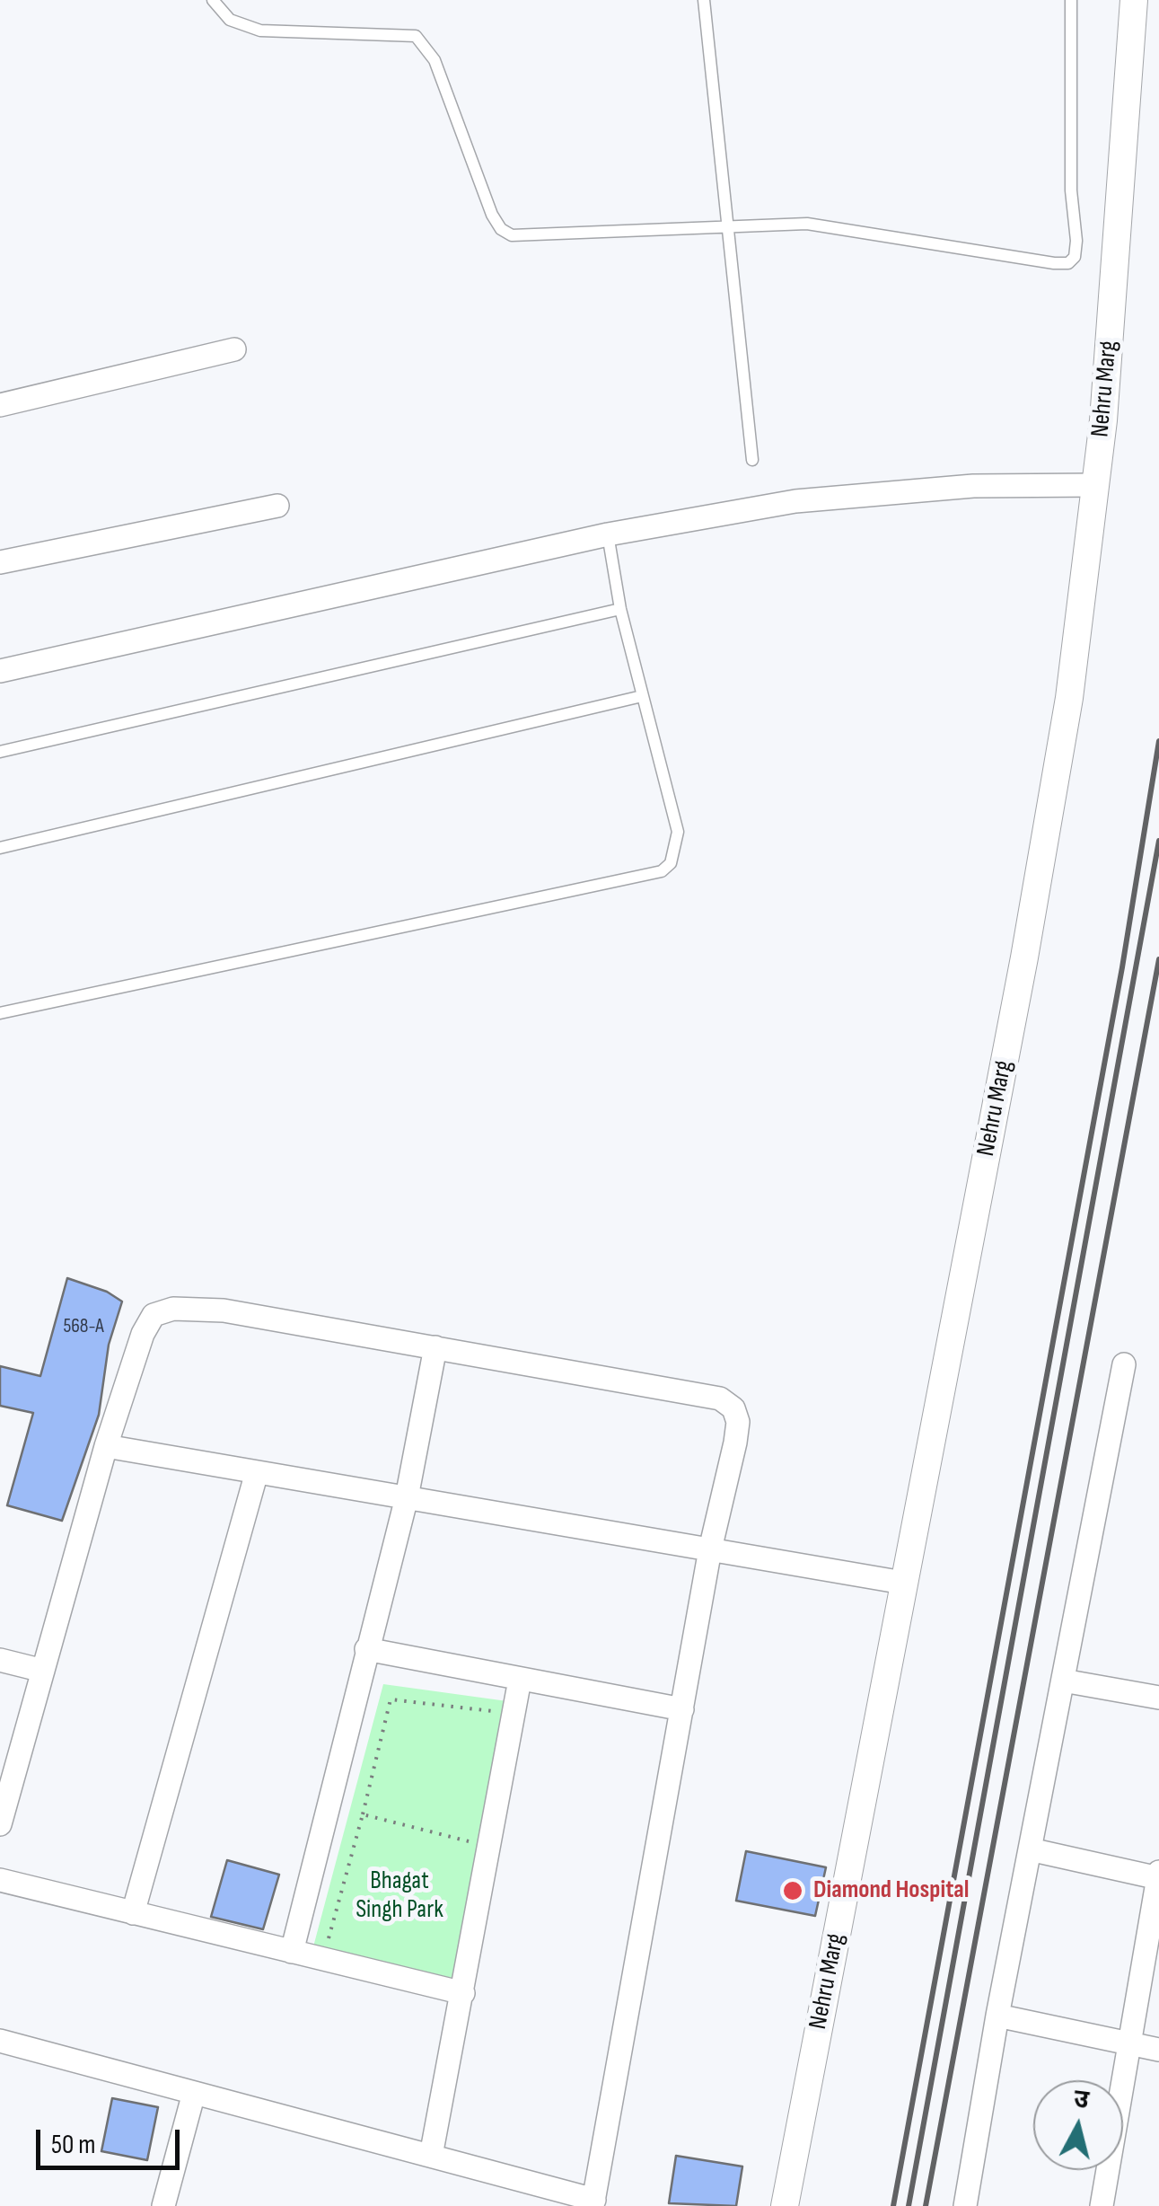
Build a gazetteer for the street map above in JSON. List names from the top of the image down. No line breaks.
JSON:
{"streets":{"street":["Nehru Marg"]},"parks":["Bhagat Singh Park"],"places":["Diamond Hospital"],"house_numbers":["568-A"],"scale_bar":"50 m","north":"top"}
